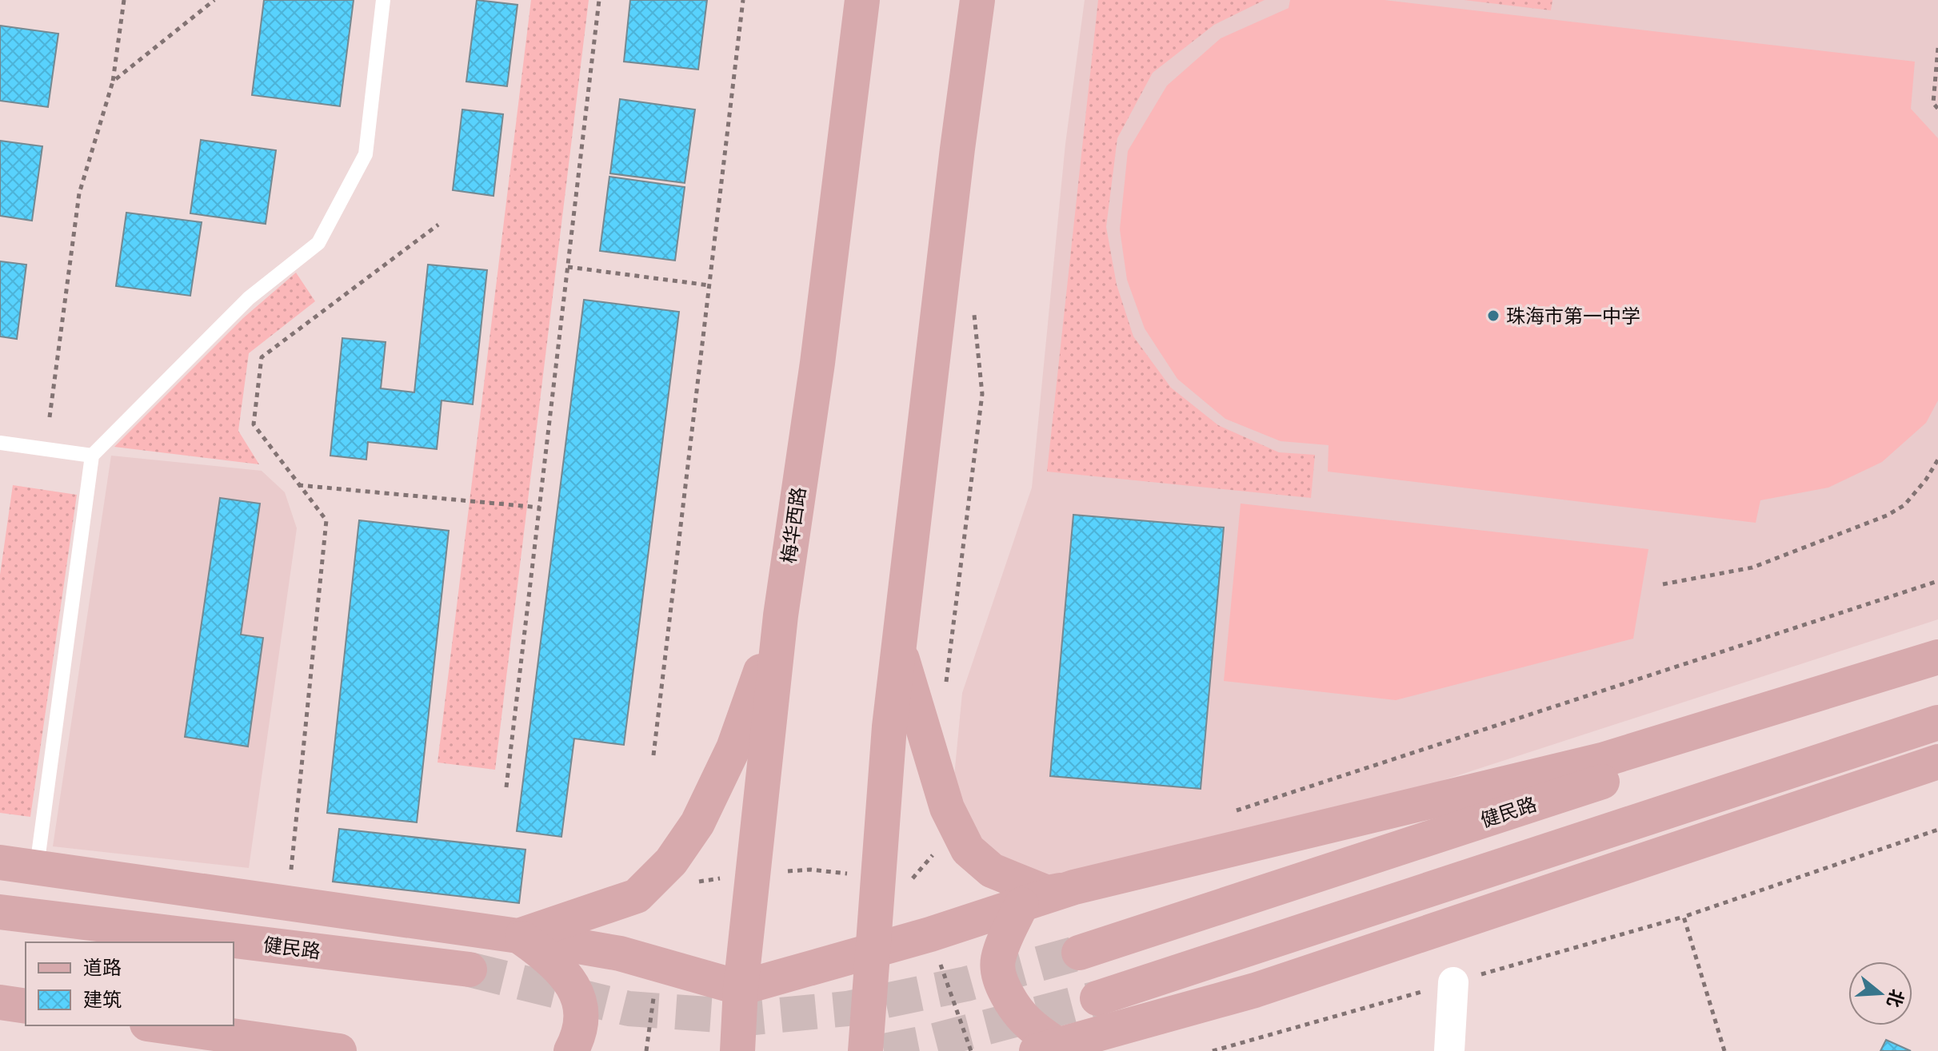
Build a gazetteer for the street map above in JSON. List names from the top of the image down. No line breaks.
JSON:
{"streets":{"main road":["梅华西路","健民路"]},"places":["珠海市第一中学"],"legend":["道路","建筑"],"north":"right"}
